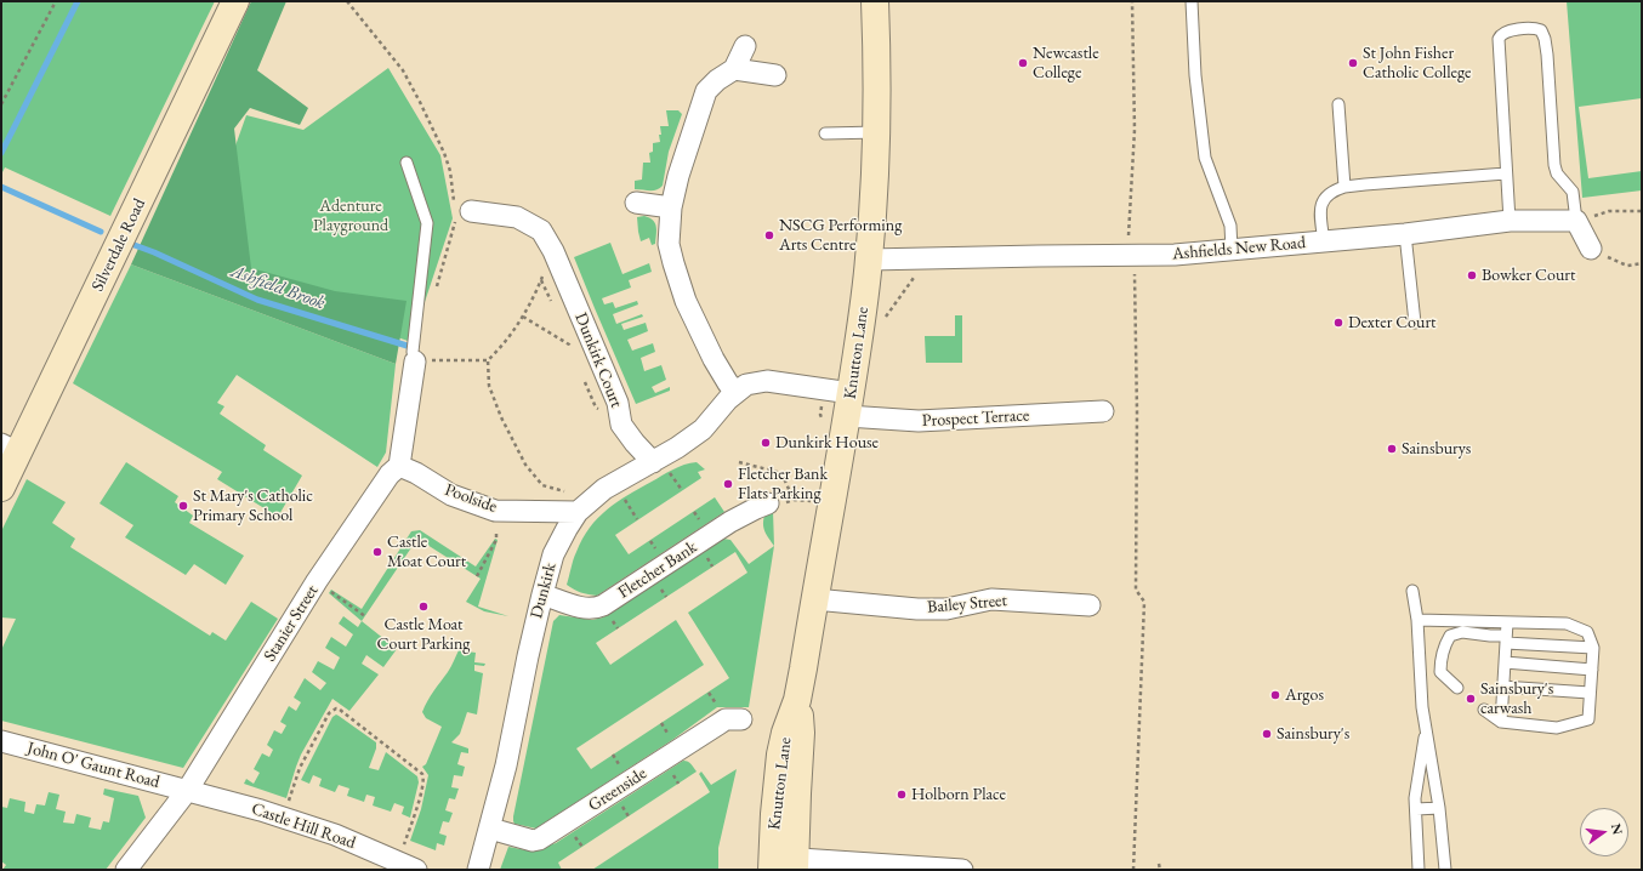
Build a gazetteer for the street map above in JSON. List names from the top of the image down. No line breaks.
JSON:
{"streets":{"main road":["Silverdale Road","Knutton Lane"],"street":["Ashfields New Road","Dunkirk Court","Prospect Terrace","Poolside","Fletcher Bank","Dunkirk","Bailey Street","Stanier Street","John O' Gaunt Road","Greenside","Castle Hill Road"]},"crossings":[["Ashfields New Road","Knutton Lane"],["Knutton Lane","Prospect Terrace"],["Knutton Lane","Dunkirk"],["Knutton Lane","Bailey Street"],["Dunkirk Court","Dunkirk"],["Prospect Terrace","Dunkirk"],["Poolside","Dunkirk"],["Poolside","Stanier Street"],["Fletcher Bank","Dunkirk"],["Dunkirk","Greenside"],["Stanier Street","John O' Gaunt Road"],["Stanier Street","Castle Hill Road"],["John O' Gaunt Road","Castle Hill Road"]],"water":["Ashfield Brook"],"parks":["Adenture Playground"],"places":["Newcastle College","St John Fisher Catholic College","NSCG Performing Arts Centre","Bowker Court","Dexter Court","Dunkirk House","Sainsburys","Fletcher Bank Flats Parking","St Mary's Catholic Primary School","Castle Moat Court","Castle Moat Court Parking","Argos","Sainsbury's carwash","Sainsbury's","Holborn Place"],"north":"right"}
